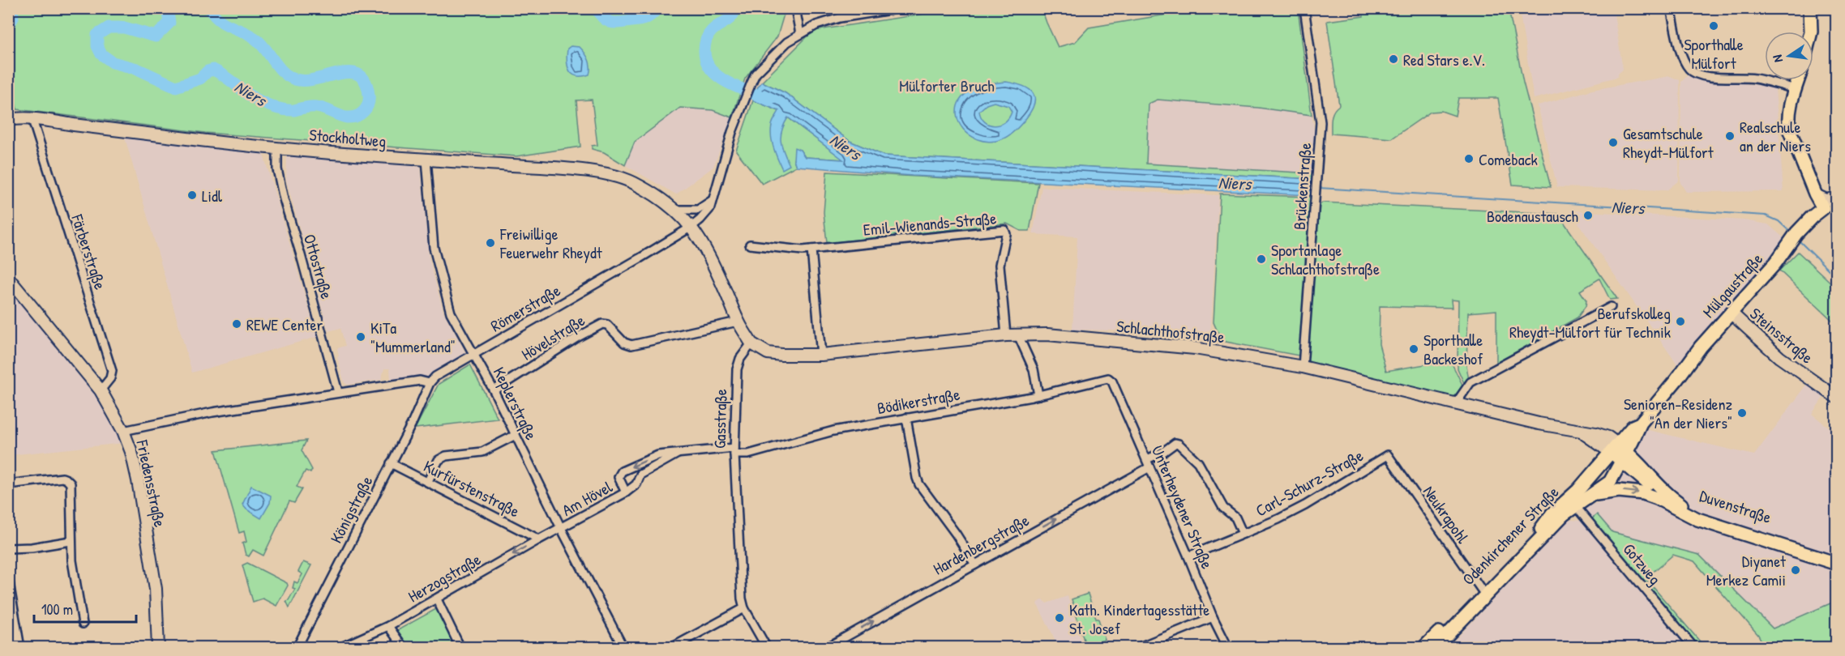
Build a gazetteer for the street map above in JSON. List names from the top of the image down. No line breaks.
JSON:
{"streets":{"main road":["Stockholtweg","Mülgaustraße","Schlachthofstraße","Steinsstraße","Friedensstraße","Duvenstraße","Odenkirchener Straße"],"street":["Brückenstraße","Emil-Wienands-Straße","Färberstraße","Ottostraße","Römerstraße","Hövelstraße","Bödikerstraße","Keplerstraße","Gasstraße","Carl-Schurz-Straße","Kurfürstenstraße","Am Hövel","Unterheydener Straße","Königstraße","Neukrapohl","Hardenbergstraße","Gotzweg","Herzogstraße"]},"crossings":[["Stockholtweg","Färberstraße"],["Stockholtweg","Ottostraße"],["Stockholtweg","Keplerstraße"],["Brückenstraße","Schlachthofstraße"],["Emil-Wienands-Straße","Schlachthofstraße"],["Färberstraße","Friedensstraße"],["Mülgaustraße","Schlachthofstraße"],["Mülgaustraße","Steinsstraße"],["Mülgaustraße","Duvenstraße"],["Mülgaustraße","Odenkirchener Straße"],["Römerstraße","Keplerstraße"],["Römerstraße","Königstraße"],["Schlachthofstraße","Gasstraße"],["Schlachthofstraße","Duvenstraße"],["Schlachthofstraße","Odenkirchener Straße"],["Hövelstraße","Keplerstraße"],["Bödikerstraße","Gasstraße"],["Bödikerstraße","Am Hövel"],["Bödikerstraße","Unterheydener Straße"],["Keplerstraße","Am Hövel"],["Keplerstraße","Herzogstraße"],["Gasstraße","Am Hövel"],["Carl-Schurz-Straße","Unterheydener Straße"],["Carl-Schurz-Straße","Neukrapohl"],["Carl-Schurz-Straße","Hardenbergstraße"],["Kurfürstenstraße","Königstraße"],["Kurfürstenstraße","Herzogstraße"],["Am Hövel","Herzogstraße"],["Duvenstraße","Odenkirchener Straße"],["Unterheydener Straße","Hardenbergstraße"],["Neukrapohl","Odenkirchener Straße"],["Odenkirchener Straße","Gotzweg"]],"one_way":["Hardenbergstraße","Herzogstraße"],"water":["Niers"],"parks":["Mülforter Bruch"],"places":["Sporthalle Mülfort","Red Stars e.V.","Realschule an der Niers","Gesamtschule Rheydt-Mülfort","Comeback","Lidl","Bodenaustausch","Freiwillige Feuerwehr Rheydt","Sportanlage Schlachthofstraße","Berufskolleg Rheydt-Mülfort für Technik","REWE Center","KiTa \"Mummerland\"","Sporthalle Backeshof","Senioren-Residenz \"An der Niers\"","Diyanet Merkez Camii","Kath. Kindertagesstätte St. Josef"],"scale_bar":"100 m","north":"left"}
